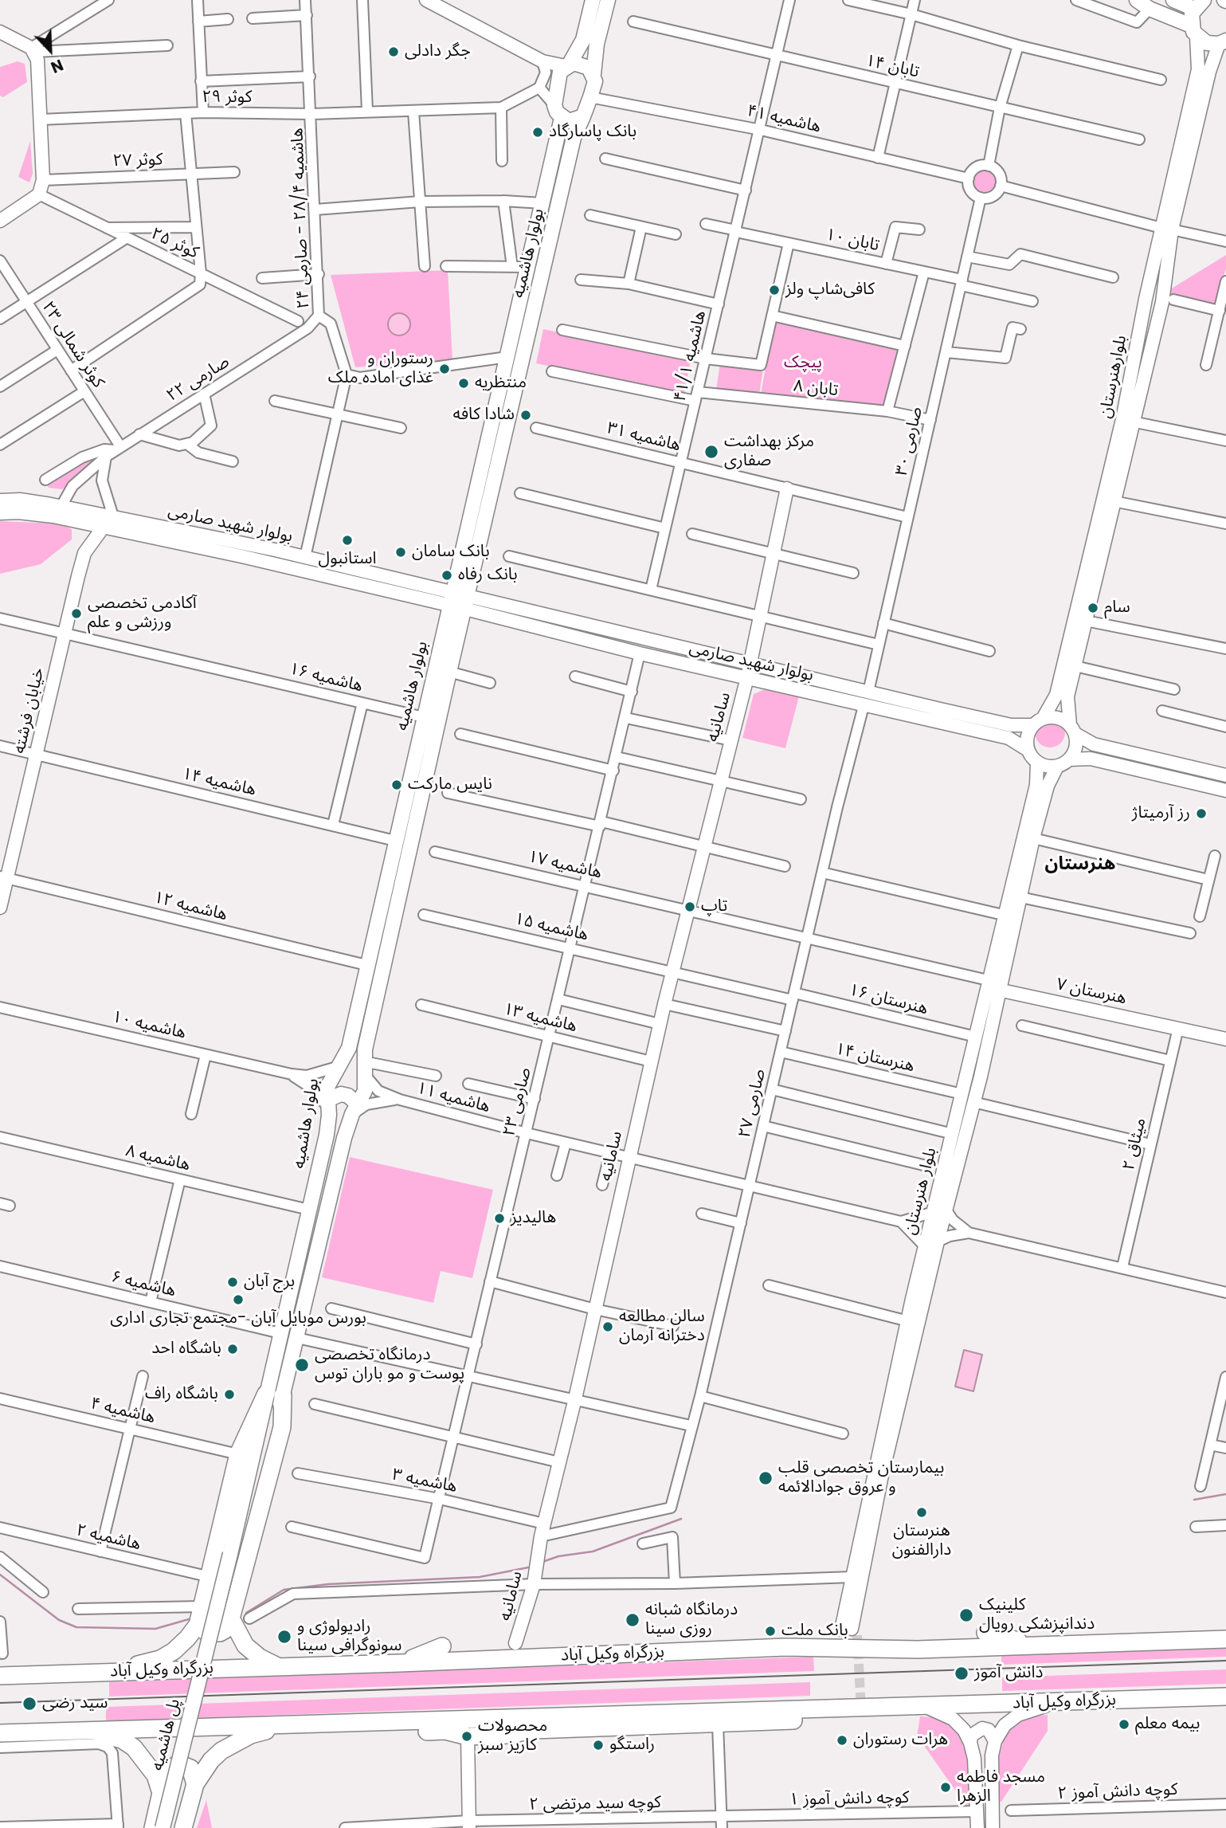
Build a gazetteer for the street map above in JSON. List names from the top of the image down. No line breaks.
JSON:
{"streets":{"highway":["بزرگراه وکیل آباد"],"main road":["بولوار هاشمیه","بلوارهنرستان","بولوار شهید صارمی","خیابان فرشته","سامانیه","هنرستان ۷","بلوار هنرستان","پل هاشمیه"],"street":["تابان ۱۴","کوثر ۲۹","هاشمیه ۴۱","کوثر ۲۷","هاشمیه ۲۸/۴ - صارمی ۲۴","تابان ۱۰","کوثر ۲۵","کوثر شمالی ۲۳","هاشمیه ۴۱/۱","صارمی ۲۲","تابان ۸","هاشمیه ۳۱","صارمی ۳۰","هاشمیه ۱۶","هاشمیه ۱۴","هاشمیه ۱۷","هاشمیه ۱۲","هاشمیه ۱۵","هنرستان ۱۶","هاشمیه ۱۳","هاشمیه ۱۰","هنرستان ۱۴","هاشمیه ۱۱","صارمی ۲۳","صارمی ۲۷","میثاق ۲","هاشمیه ۸","هاشمیه ۶","هاشمیه ۴","هاشمیه ۳","هاشمیه ۲","کوچه دانش آموز ۲","کوچه دانش آموز ۱","کوچه سید مرتضی ۲"]},"crossings":[["تابان ۱۴","هاشمیه ۴۱/۱"],["کوثر ۲۹","هاشمیه ۲۸/۴ - صارمی ۲۴"],["هاشمیه ۴۱","بولوار هاشمیه"],["هاشمیه ۴۱","هاشمیه ۴۱/۱"],["هاشمیه ۴۱","صارمی ۳۰"],["هاشمیه ۲۸/۴ - صارمی ۲۴","صارمی ۲۲"],["تابان ۱۰","هاشمیه ۴۱/۱"],["تابان ۱۰","صارمی ۳۰"],["بولوار هاشمیه","بولوار شهید صارمی"],["بولوار هاشمیه","هاشمیه ۱۶"],["بولوار هاشمیه","هاشمیه ۱۴"],["بولوار هاشمیه","هاشمیه ۱۲"],["بولوار هاشمیه","هاشمیه ۸"],["بولوار هاشمیه","هاشمیه ۶"],["بولوار هاشمیه","پل هاشمیه"],["کوثر شمالی ۲۳","صارمی ۲۲"],["هاشمیه ۴۱/۱","تابان ۸"],["هاشمیه ۴۱/۱","هاشمیه ۳۱"],["بلوارهنرستان","بولوار شهید صارمی"],["بلوارهنرستان","بلوار هنرستان"],["تابان ۸","صارمی ۳۰"],["هاشمیه ۳۱","صارمی ۳۰"],["هاشمیه ۳۱","سامانیه"],["صارمی ۳۰","بولوار شهید صارمی"],["بولوار شهید صارمی","خیابان فرشته"],["بولوار شهید صارمی","سامانیه"],["بولوار شهید صارمی","صارمی ۲۳"],["بولوار شهید صارمی","صارمی ۲۷"],["بولوار شهید صارمی","بلوار هنرستان"],["هاشمیه ۱۶","خیابان فرشته"],["خیابان فرشته","هاشمیه ۱۴"],["خیابان فرشته","هاشمیه ۱۲"],["سامانیه","هاشمیه ۱۷"],["سامانیه","هاشمیه ۱۵"],["سامانیه","هاشمیه ۱۳"],["سامانیه","هاشمیه ۱۱"],["سامانیه","صارمی ۲۷"],["سامانیه","هاشمیه ۳"],["هاشمیه ۱۷","صارمی ۲۳"],["هاشمیه ۱۷","صارمی ۲۷"],["هاشمیه ۱۷","بلوار هنرستان"],["هاشمیه ۱۵","هنرستان ۱۶"],["هاشمیه ۱۵","صارمی ۲۳"],["هاشمیه ۱۵","صارمی ۲۷"],["هنرستان ۷","میثاق ۲"],["هنرستان ۷","بلوار هنرستان"],["هنرستان ۱۶","صارمی ۲۷"],["هنرستان ۱۶","بلوار هنرستان"],["هاشمیه ۱۳","صارمی ۲۳"],["هنرستان ۱۴","صارمی ۲۷"],["هنرستان ۱۴","بلوار هنرستان"],["هاشمیه ۱۱","صارمی ۲۳"],["هاشمیه ۱۱","صارمی ۲۷"],["صارمی ۲۳","هاشمیه ۳"],["صارمی ۲۷","هاشمیه ۳"],["کوچه دانش آموز ۱","کوچه سید مرتضی ۲"]],"districts":["هنرستان"],"parks":["پیچک"],"places":["جگر دادلی","بانک پاسارگاد","کافی‌شاپ ولز","رستوران و غذای اماده ملک","منتظریه","شادا کافه","مرکز بهداشت صفاری","استانبول","بانک سامان","بانک رفاه","سام","آکادمی تخصصی ورزشی و علم","نایس مارکت","رز آرمیتاژ","تاپ","هالیدیز","برج آبان","بورس موبایل آبان -مجتمع تجاری اداری","سالن مطالعه دخترانه آرمان","باشگاه احد","درمانگاه تخصصی پوست و مو باران توس","باشگاه راف","بیمارستان تخصصی قلب و عروق جوادالائمه","هنرستان دارالفنون","کلینیک دندانپزشکی رویال","درمانگاه شبانه روزی سینا","بانک ملت","رادیولوژی و سونوگرافی سینا","دانش آموز","سید رضی","بیمه معلم","محصولات کاریز سبز","هرات رستوران","راستگو","مسجد فاطمه الزهرا"],"north":"bottom right"}
